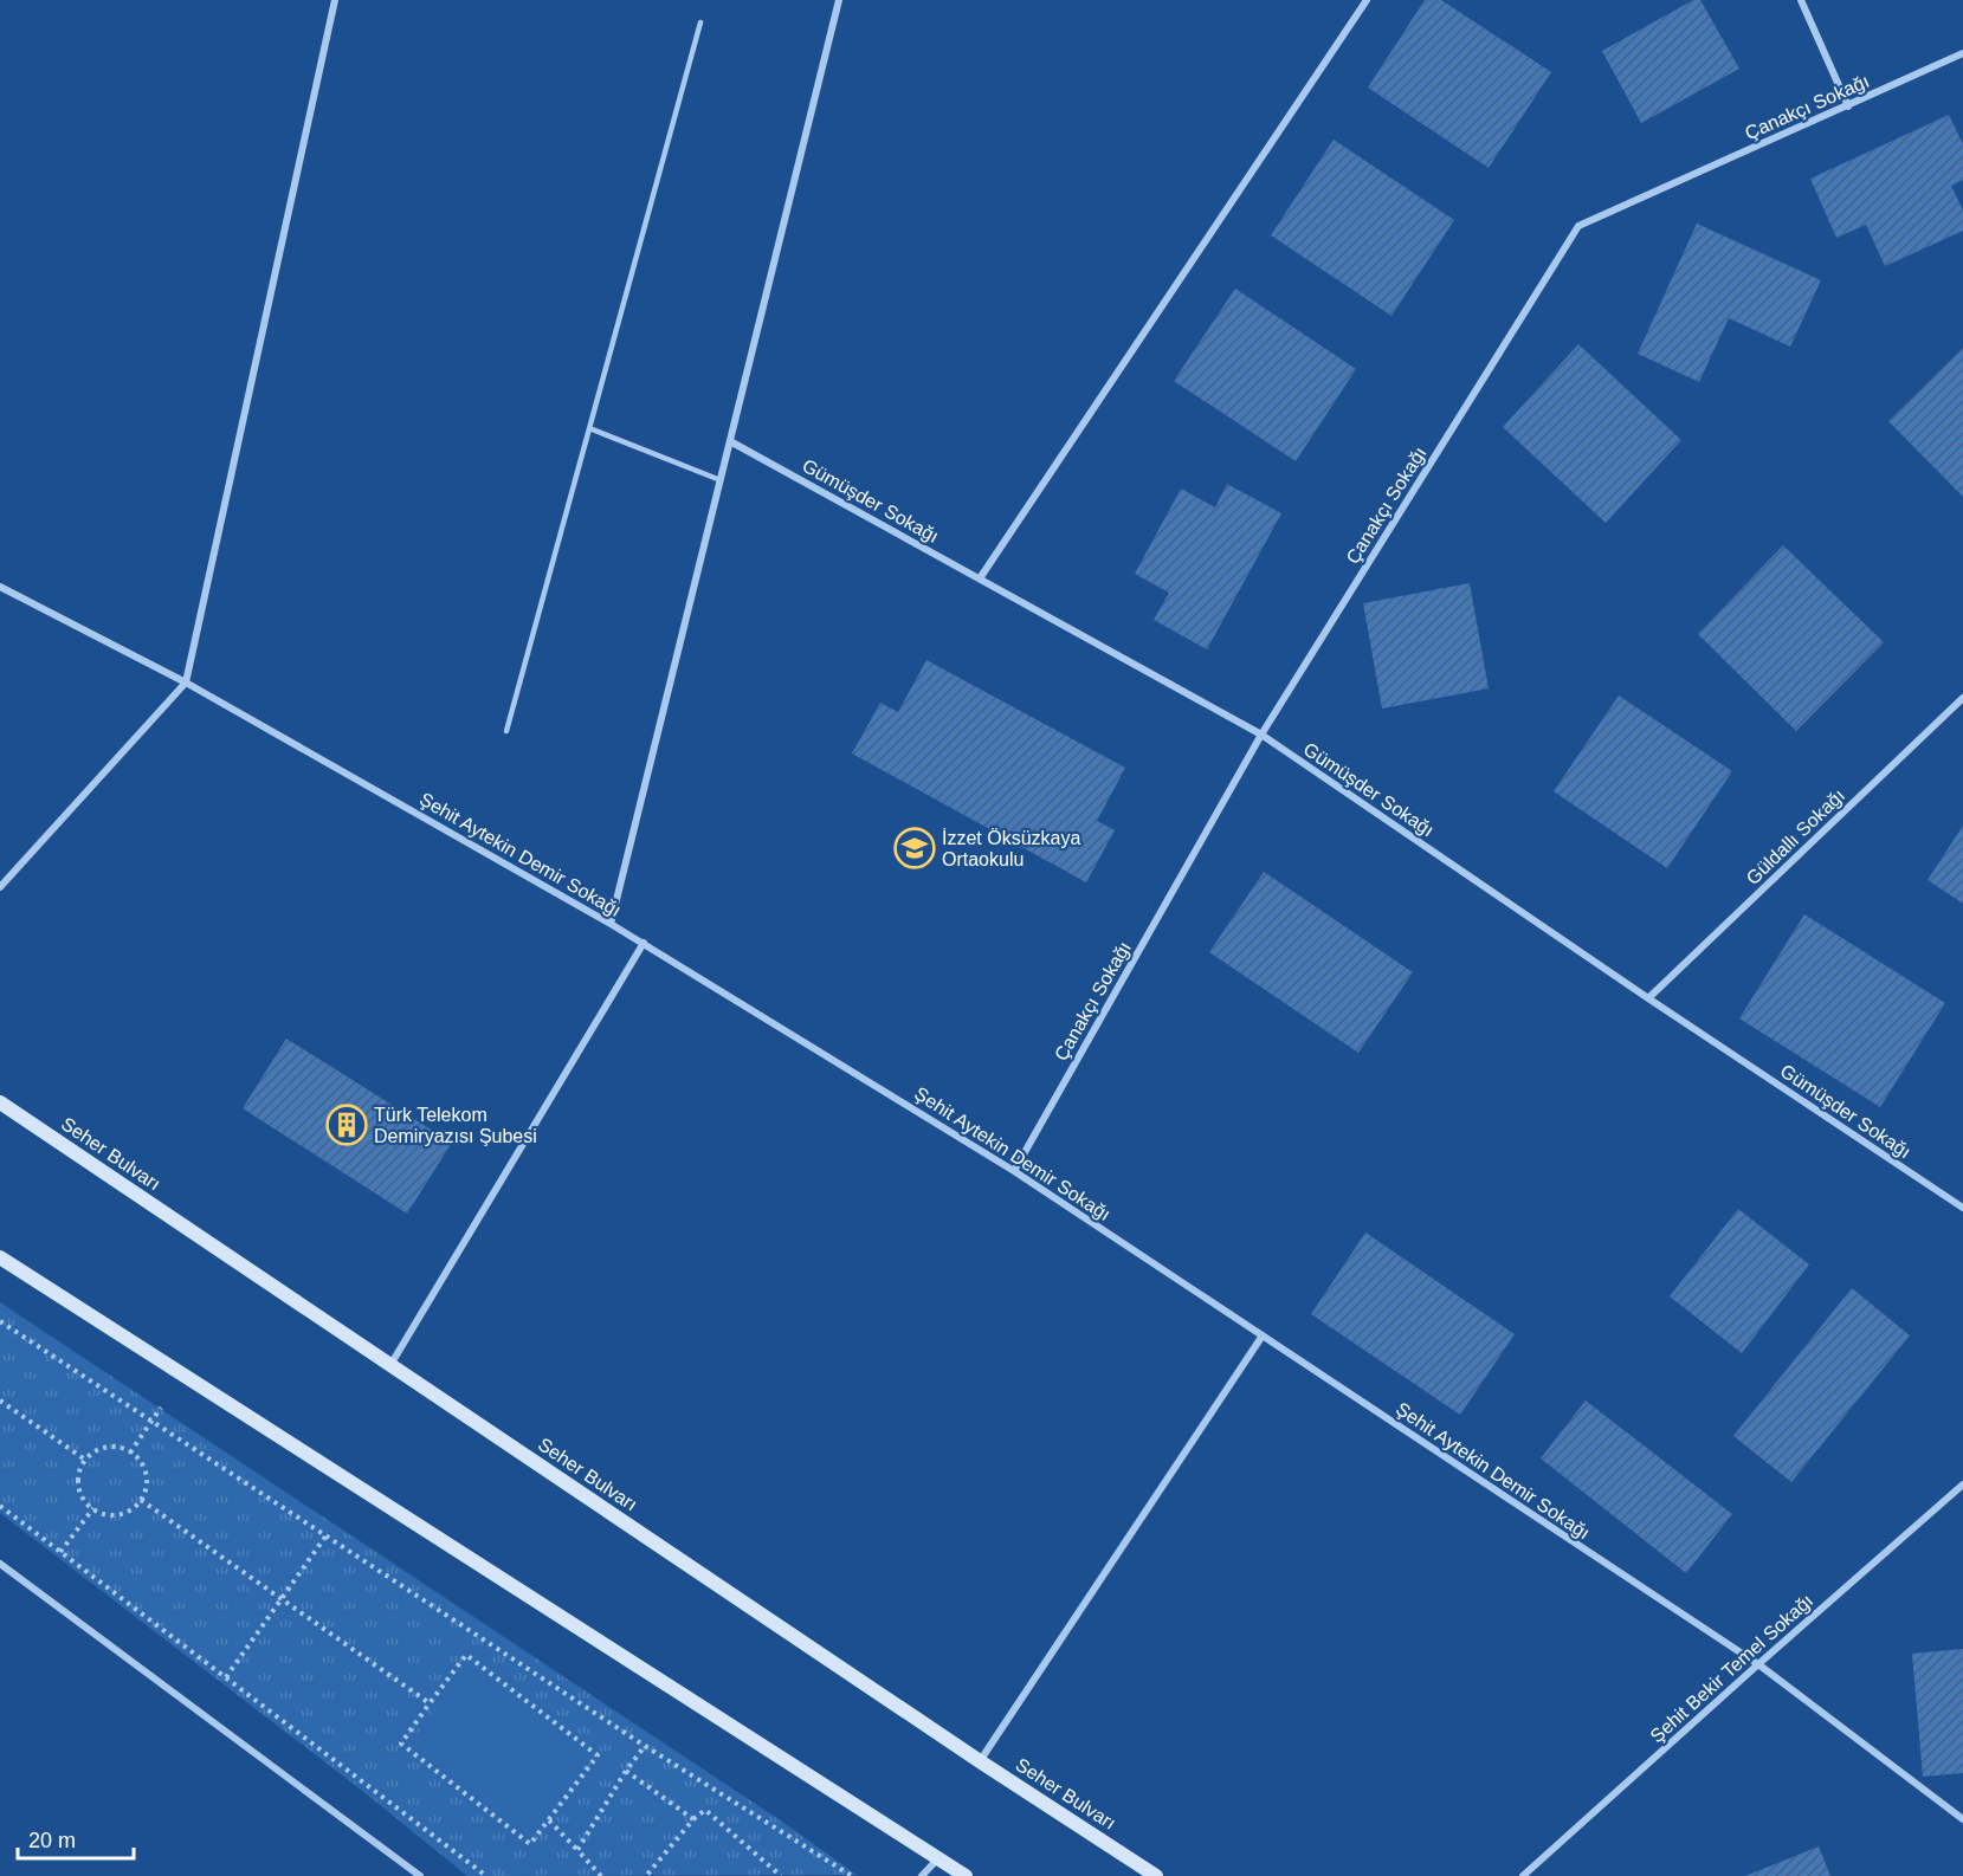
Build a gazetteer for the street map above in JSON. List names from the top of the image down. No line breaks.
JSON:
{"streets":{"main road":["Seher Bulvarı"],"street":["Çanakçı Sokağı","Gümüşder Sokağı","Güldallı Sokağı","Şehit Aytekin Demir Sokağı","Şehit Bekir Temel Sokağı"]},"crossings":[["Çanakçı Sokağı","Gümüşder Sokağı"],["Çanakçı Sokağı","Şehit Aytekin Demir Sokağı"],["Gümüşder Sokağı","Güldallı Sokağı"],["Şehit Aytekin Demir Sokağı","Şehit Bekir Temel Sokağı"]],"places":{"school or university":["İzzet Öksüzkaya Ortaokulu"],"building":["Türk Telekom Demiryazısı Şubesi"]},"scale_bar":"20 m"}
